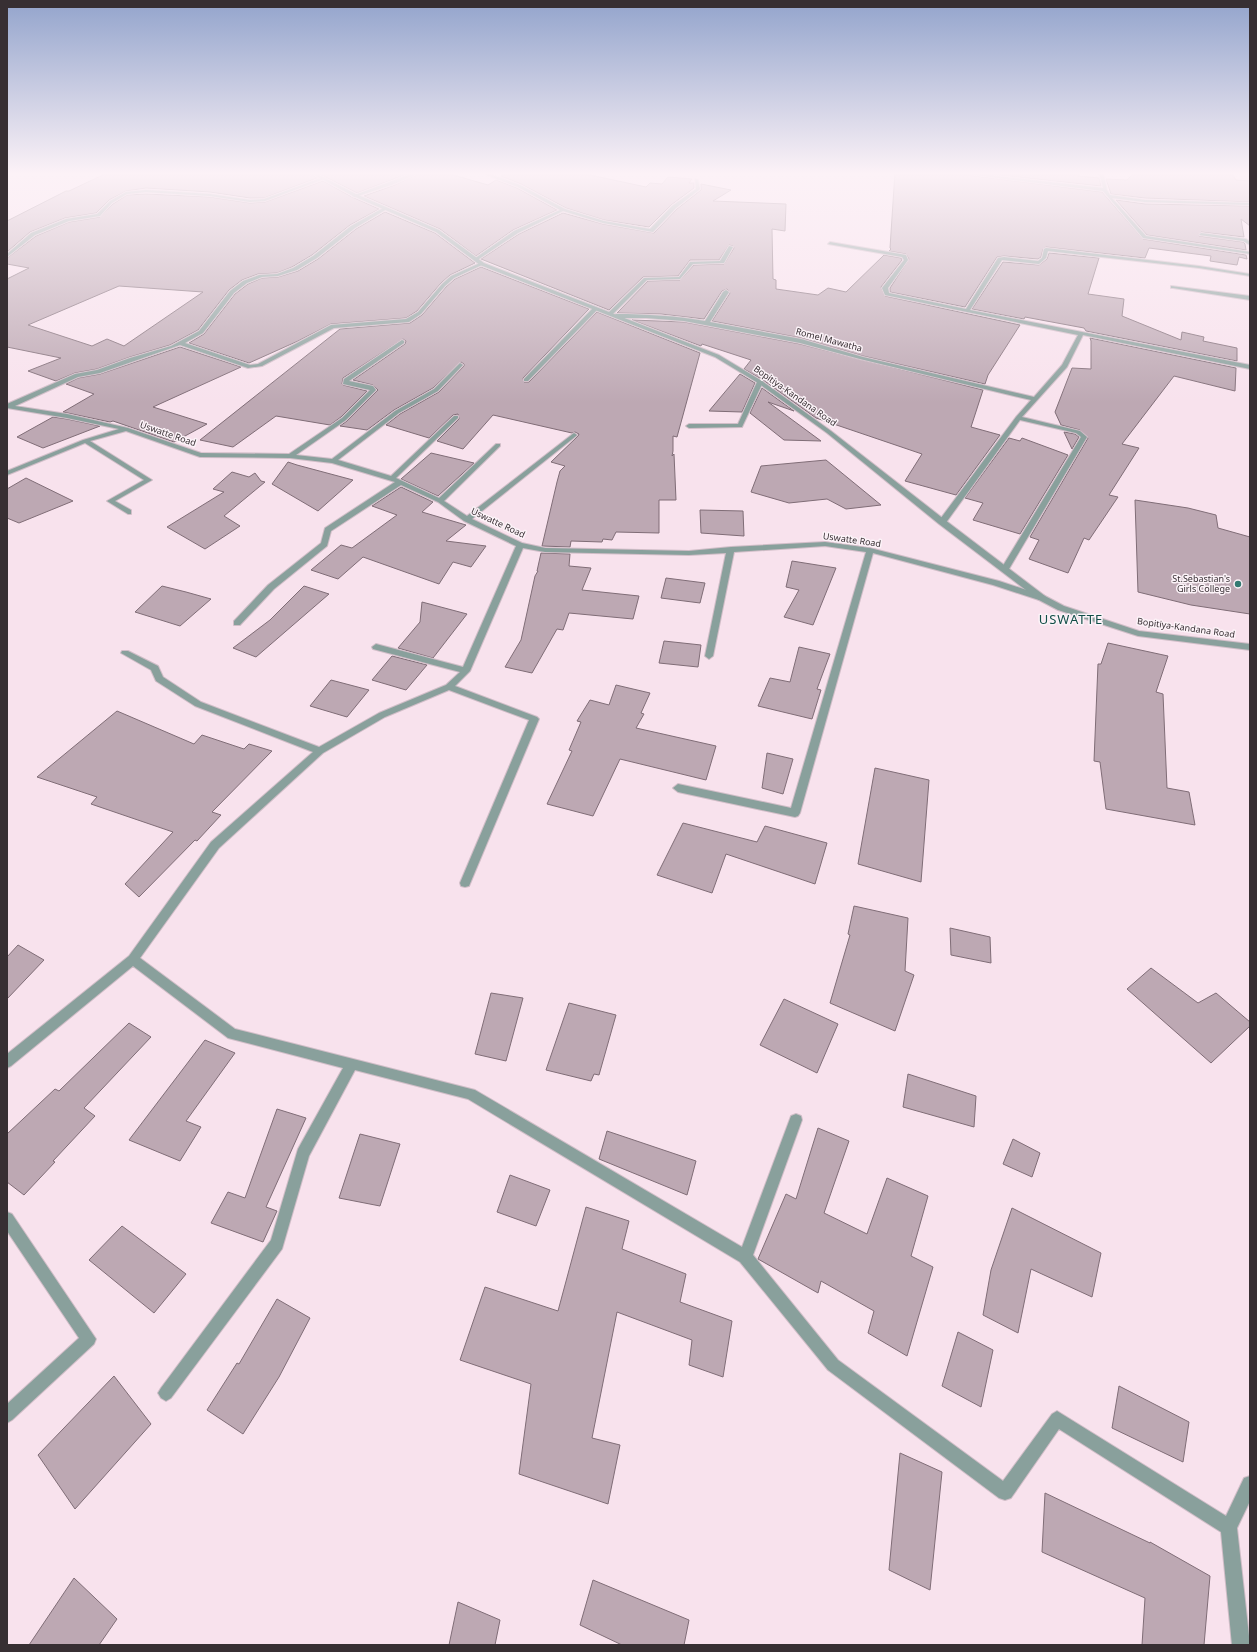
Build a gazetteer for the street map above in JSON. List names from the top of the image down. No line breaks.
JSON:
{"streets":{"street":["Romel Mawatha","Bopitiya-Kandana Road","Uswatte Road"]},"crossings":[["Romel Mawatha","Bopitiya-Kandana Road"],["Bopitiya-Kandana Road","Uswatte Road"]],"districts":["USWATTE"],"places":["St.Sebastian's Girls College"]}
